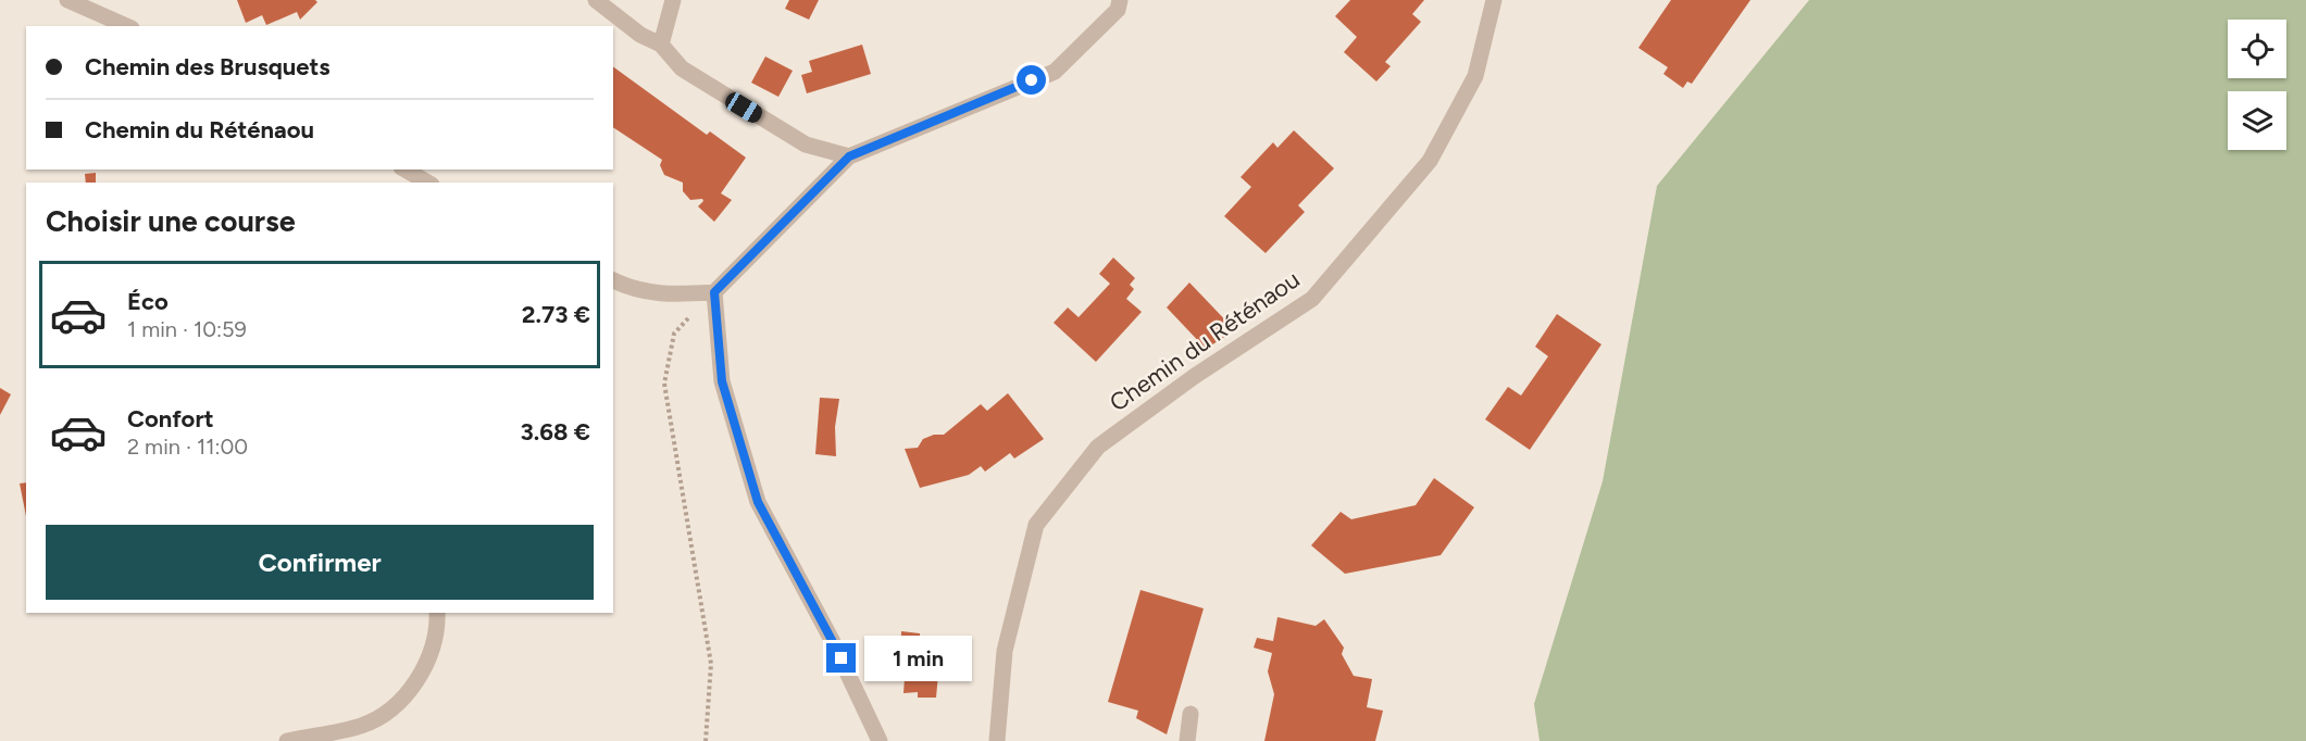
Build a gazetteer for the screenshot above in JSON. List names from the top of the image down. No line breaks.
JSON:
{"streets":{"street":["Chemin du Réténaou"]},"page":{"banner":["Chemin des Brusquets","Chemin du Réténaou"],"heading":"Choisir une course","list":[{"name":"Éco","note":"1 min · 10:59","value":"2.73 €"},{"name":"Confort","note":"2 min · 11:00","value":"3.68 €"}],"buttons":"Confirmer","bubble":"1 min"}}
